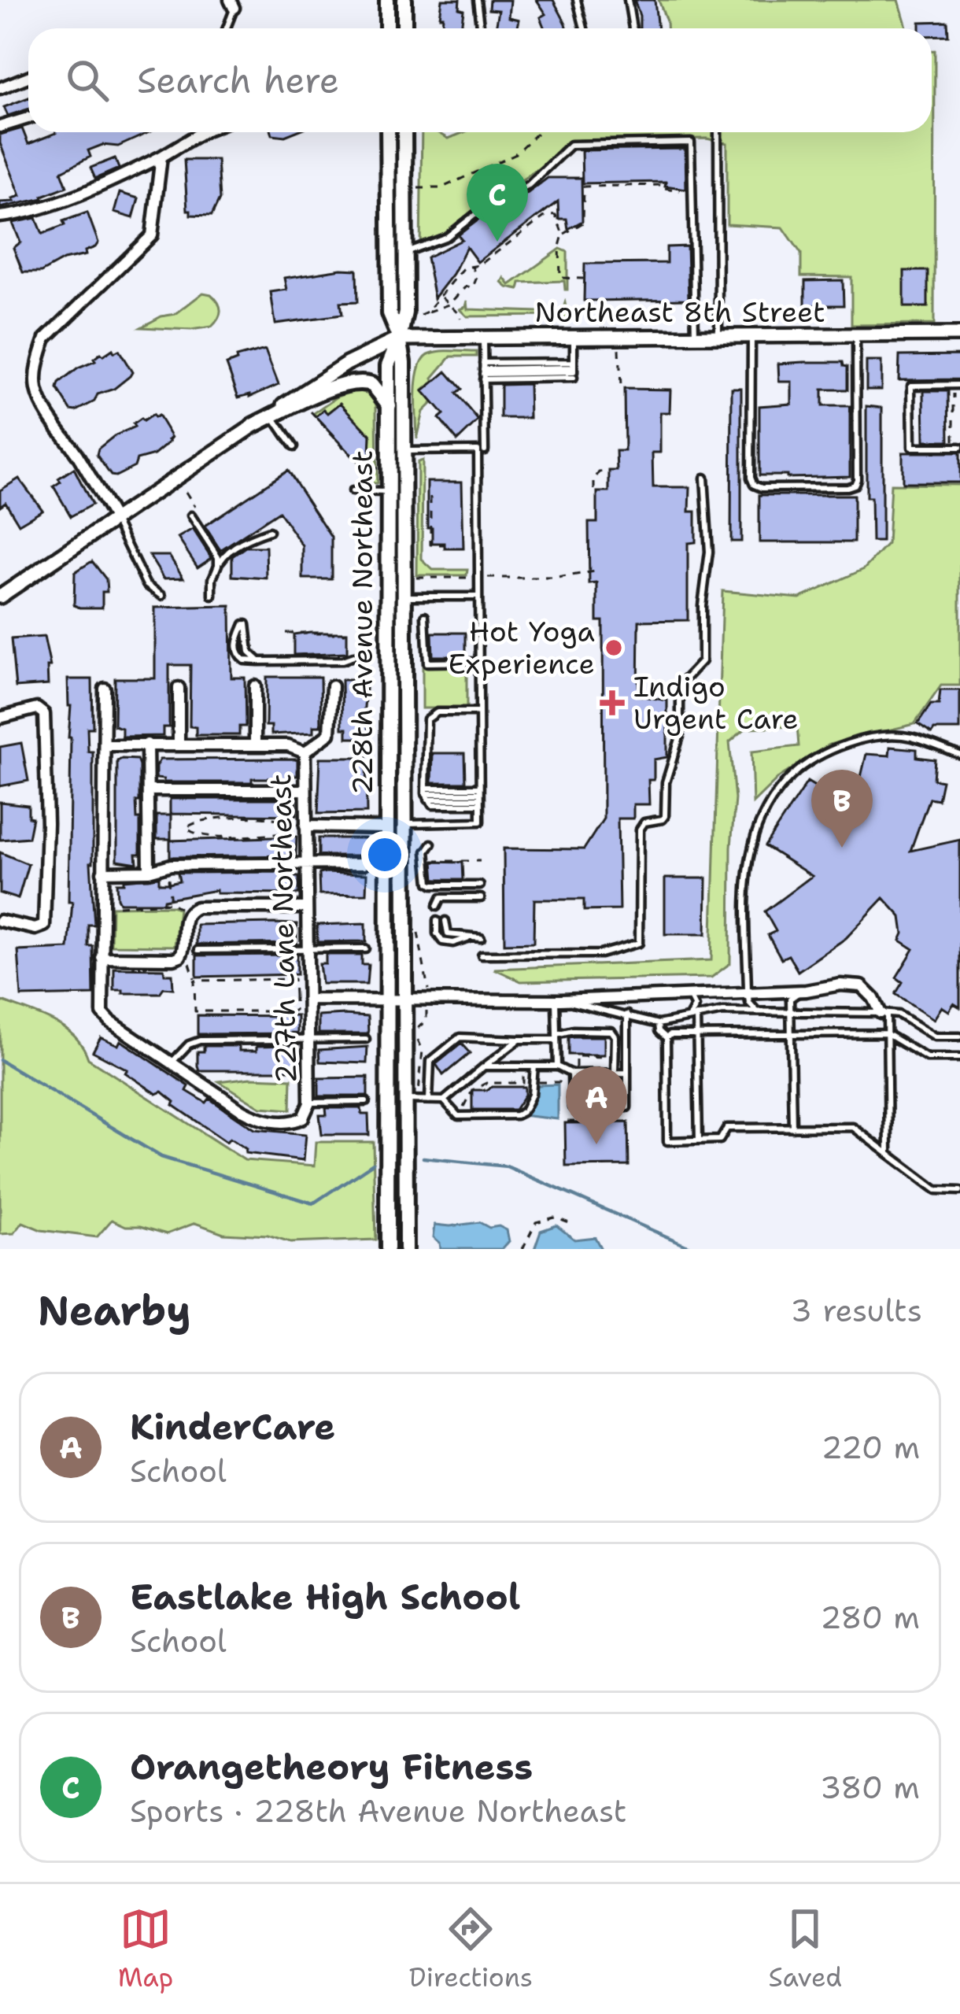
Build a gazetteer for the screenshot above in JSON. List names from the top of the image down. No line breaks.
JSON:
{"streets":{"main road":["228th Avenue Northeast"],"street":["Northeast 8th Street","227th Lane Northeast"]},"crossings":[["Northeast 8th Street","228th Avenue Northeast"]],"places":{"other":["Hot Yoga Experience"],"health":["Indigo Urgent Care"]},"page":{"search":"Search here","pins":["C","B","A"],"heading":["Nearby","3 results"],"list":[{"mark":"A","name":"KinderCare","note":"School","value":"220 m"},{"mark":"B","name":"Eastlake High School","note":"School","value":"280 m"},{"mark":"C","name":"Orangetheory Fitness","note":"Sports · 228th Avenue Northeast","value":"380 m"}],"nav":["Map","Directions","Saved"]}}
